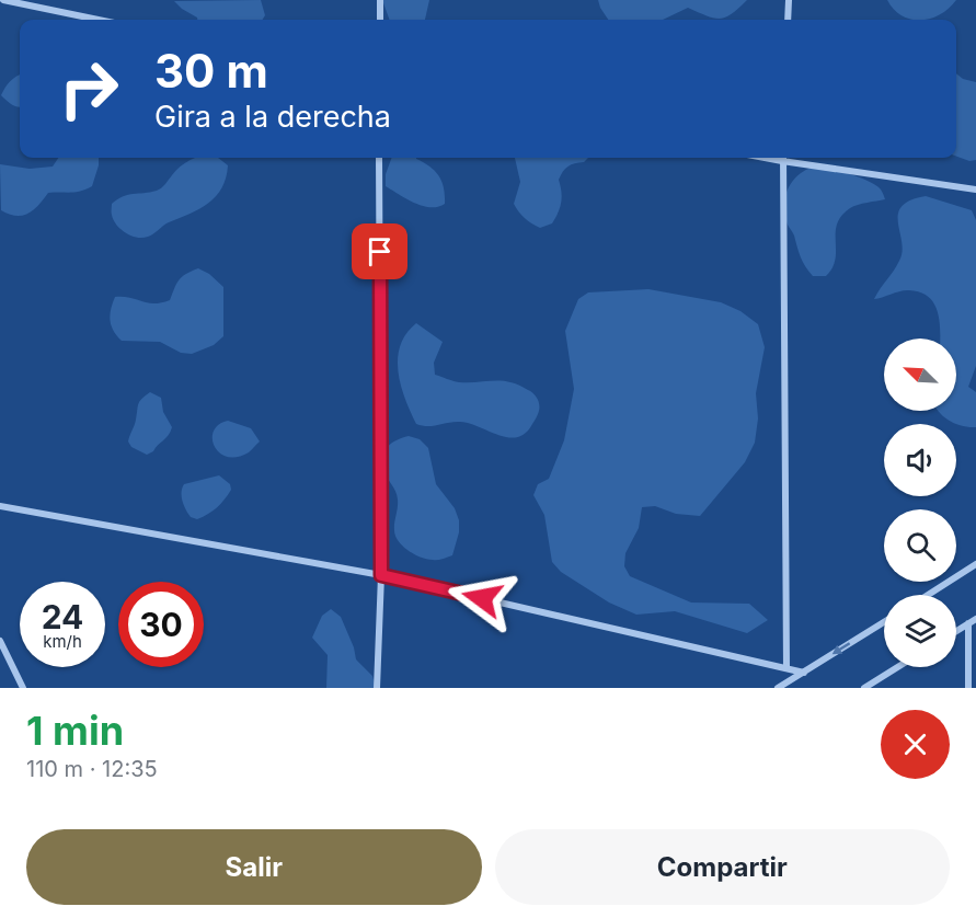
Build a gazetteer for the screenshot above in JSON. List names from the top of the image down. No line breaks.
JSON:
{"north":"top left","page":{"turn":["30 m","Gira a la derecha"],"speed":"24 km/h","limit":"30","heading":["1 min","110 m · 12:35"],"buttons":["Salir","Compartir"]}}
